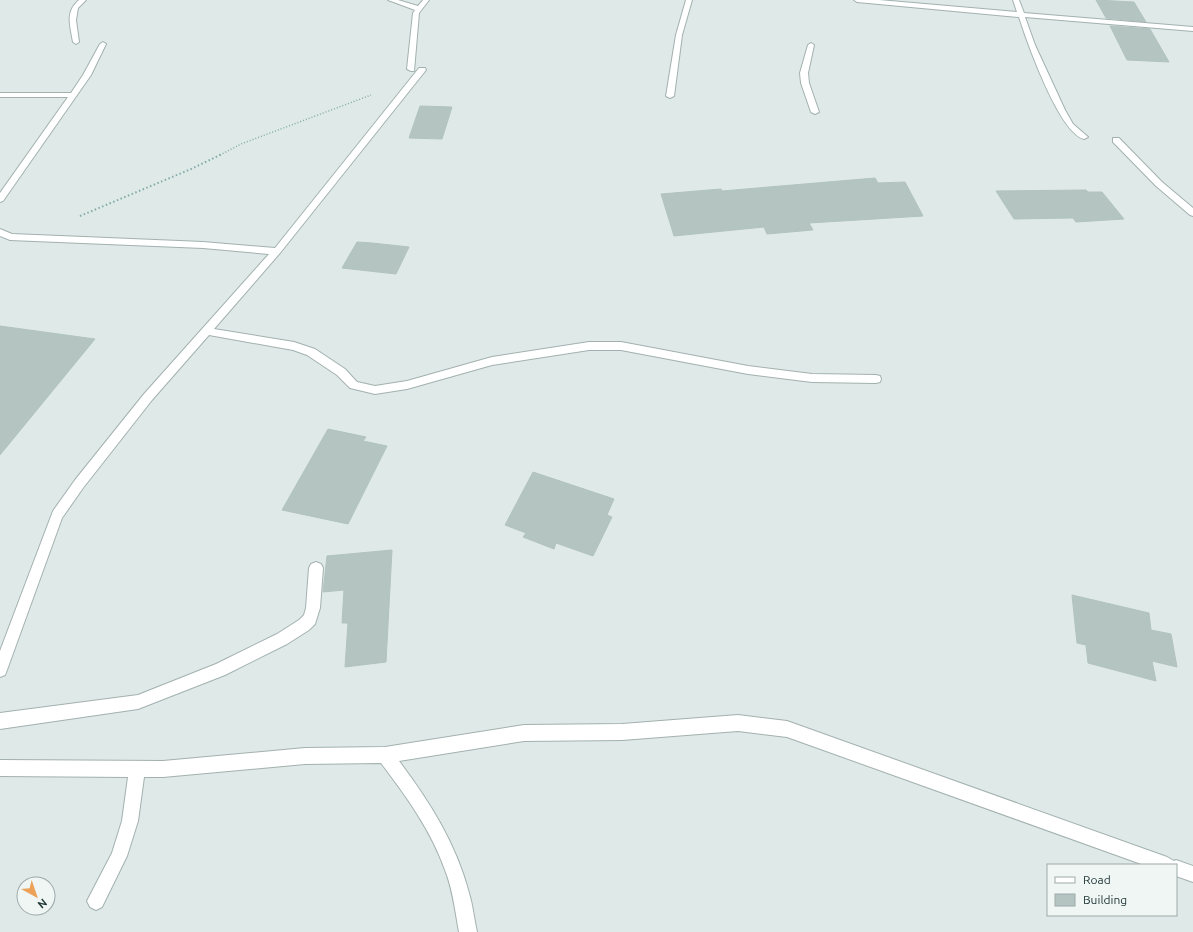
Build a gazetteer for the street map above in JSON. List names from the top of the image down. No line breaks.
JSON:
{"legend":["Road","Building"],"north":"bottom right"}
